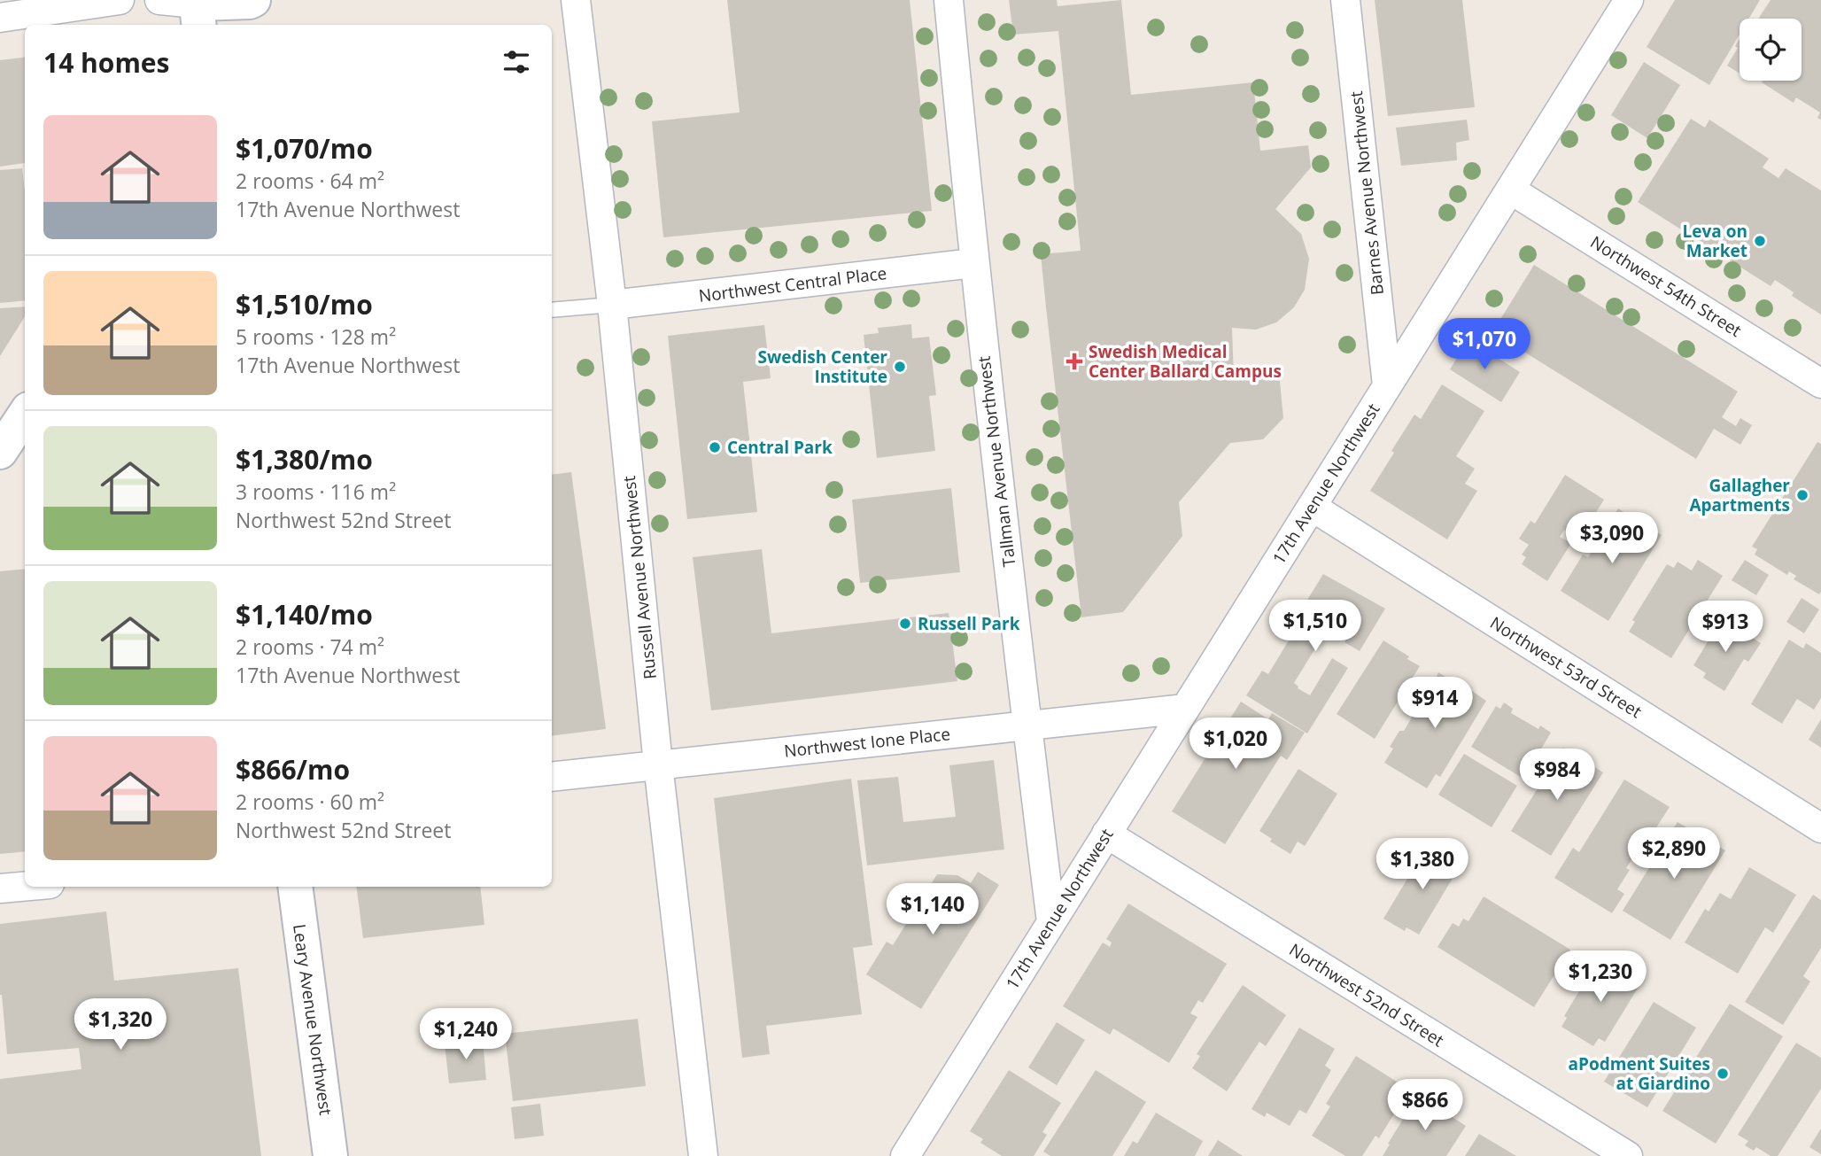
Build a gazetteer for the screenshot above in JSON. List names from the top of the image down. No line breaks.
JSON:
{"streets":{"main road":["Leary Avenue Northwest"],"street":["Barnes Avenue Northwest","Northwest Central Place","Northwest 54th Street","Tallman Avenue Northwest","17th Avenue Northwest","Russell Avenue Northwest","Northwest 53rd Street","Northwest Ione Place","Northwest 52nd Street"]},"crossings":[["Barnes Avenue Northwest","17th Avenue Northwest"],["Northwest Central Place","Tallman Avenue Northwest"],["Northwest Central Place","Russell Avenue Northwest"],["Northwest 54th Street","17th Avenue Northwest"],["Tallman Avenue Northwest","17th Avenue Northwest"],["Tallman Avenue Northwest","Northwest Ione Place"],["17th Avenue Northwest","Northwest 53rd Street"],["17th Avenue Northwest","Northwest Ione Place"],["17th Avenue Northwest","Northwest 52nd Street"],["Russell Avenue Northwest","Northwest Ione Place"]],"places":{"other":["Leva on Market","Swedish Center Institute","Central Park","Gallagher Apartments","Russell Park","aPodment Suites at Giardino"],"health":["Swedish Medical Center Ballard Campus"]},"page":{"heading":"14 homes","list":[{"name":"$1,070/mo","note":"2 rooms · 64 m² · 17th Avenue Northwest"},{"name":"$1,510/mo","note":"5 rooms · 128 m² · 17th Avenue Northwest"},{"name":"$1,380/mo","note":"3 rooms · 116 m² · Northwest 52nd Street"},{"name":"$1,140/mo","note":"2 rooms · 74 m² · 17th Avenue Northwest"},{"name":"$866/mo","note":"2 rooms · 60 m² · Northwest 52nd Street"}],"price":["$1,070","$3,090","$1,510","$913","$914","$1,020","$984","$2,890","$1,380","$1,140","$1,230","$1,320","$1,240","$866"]}}
